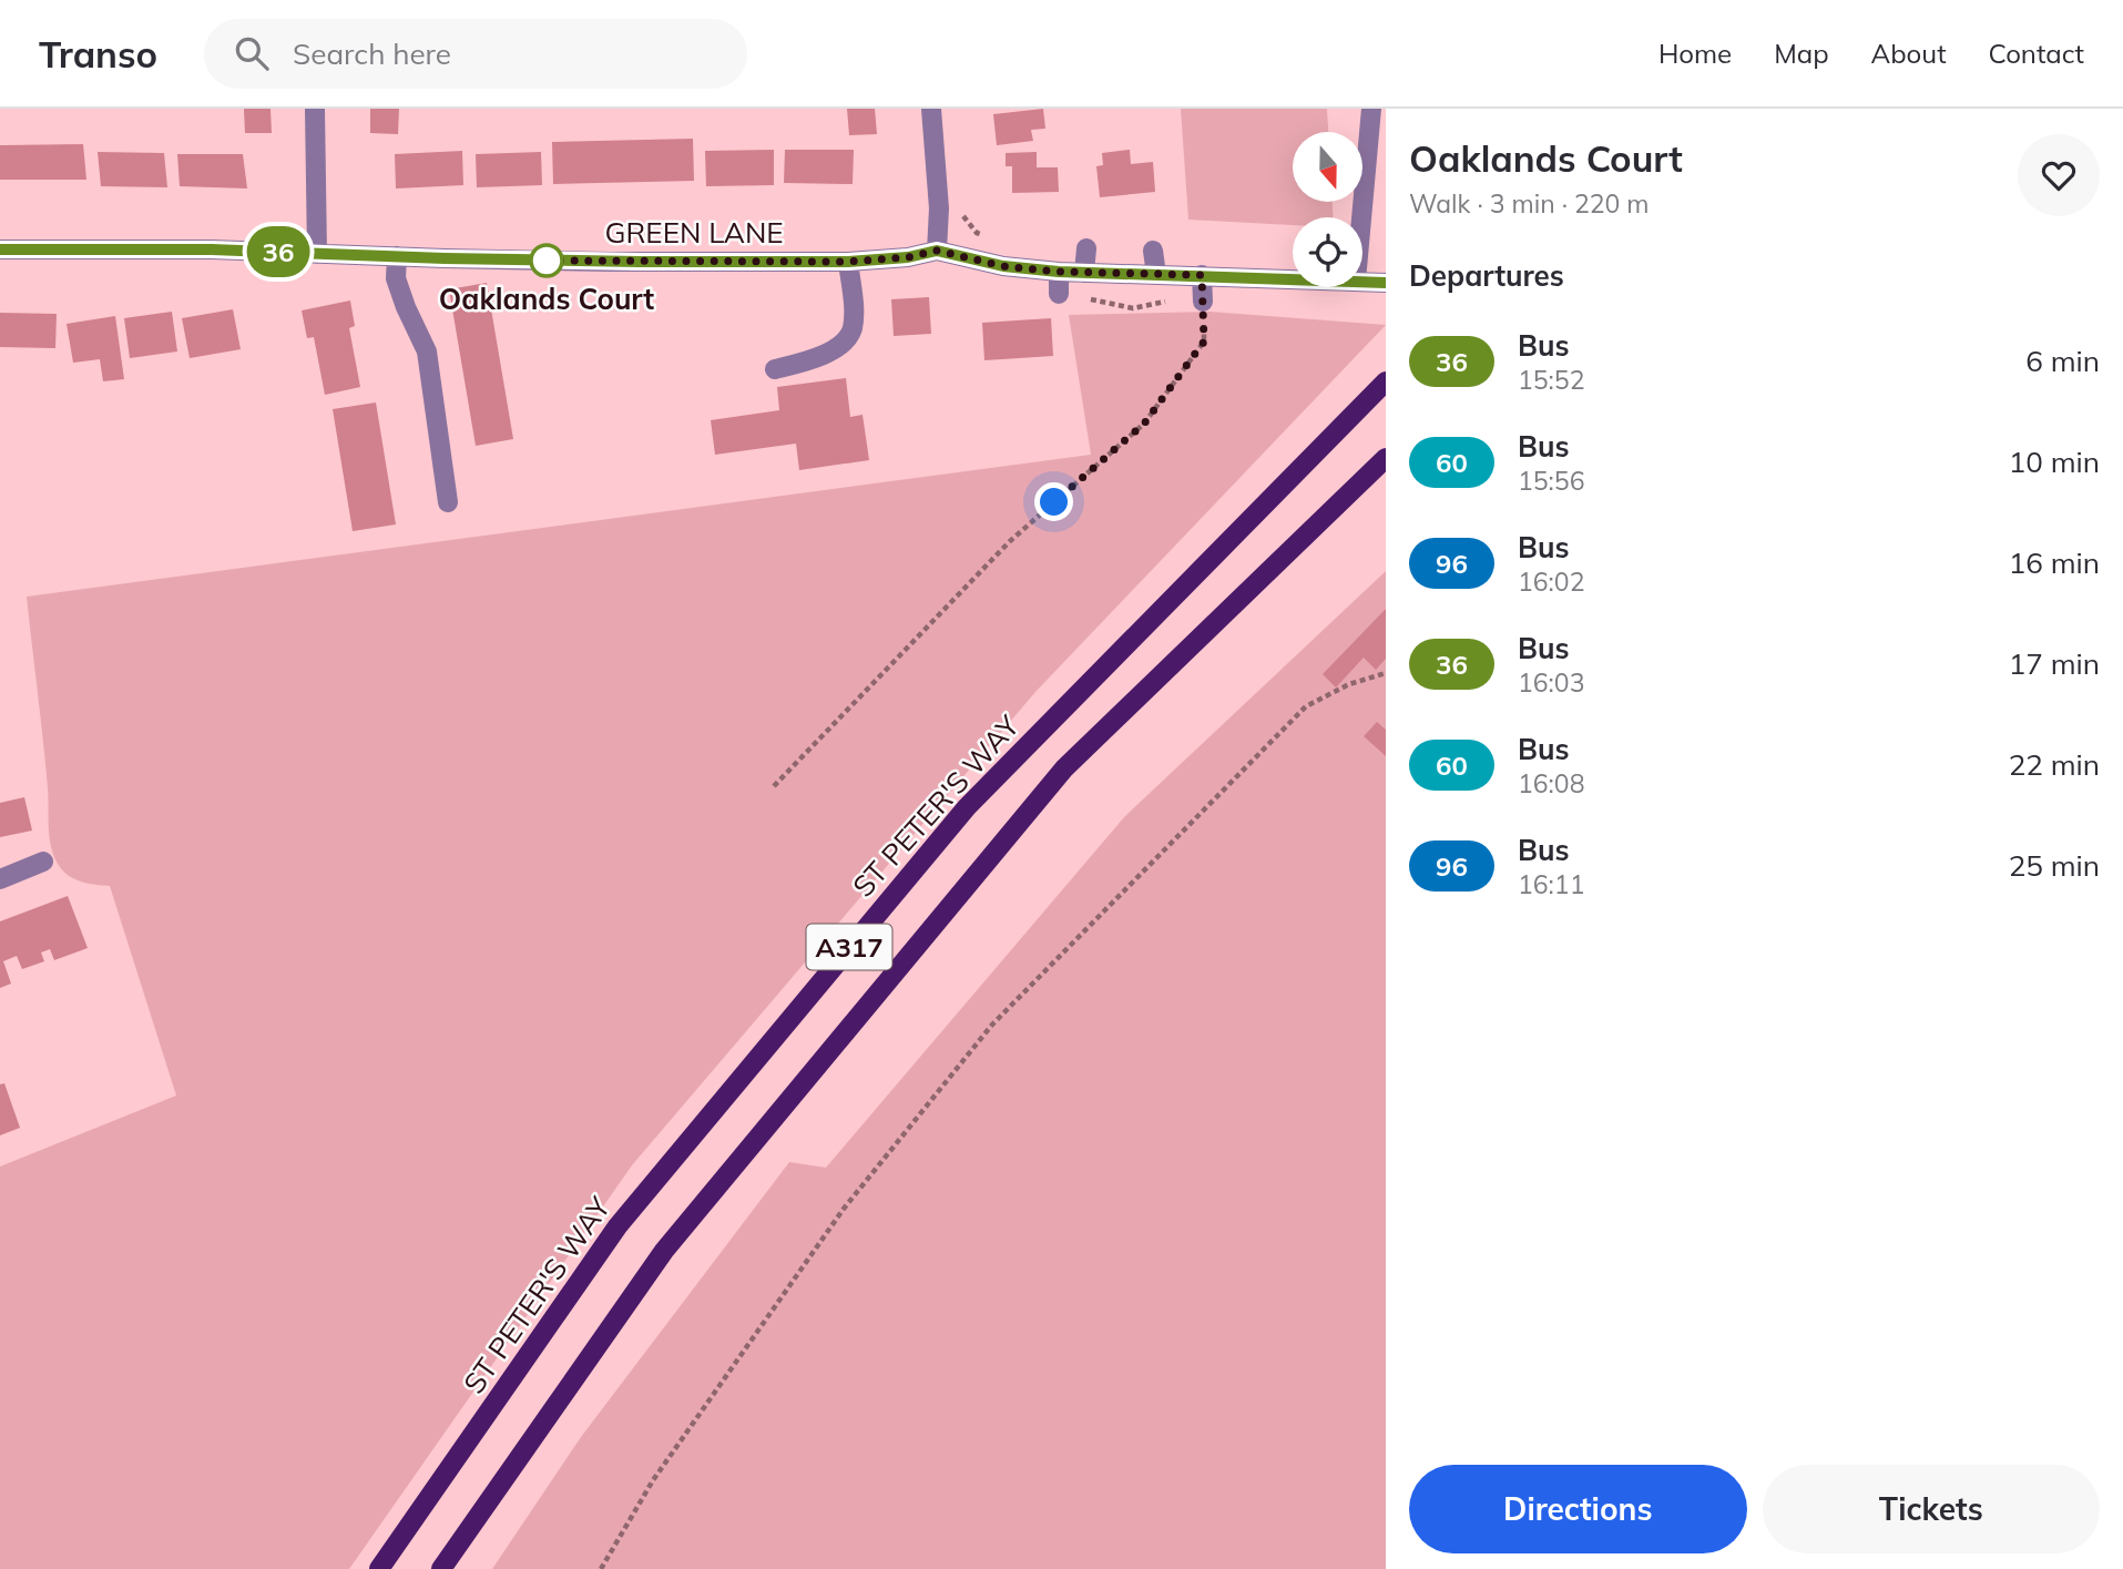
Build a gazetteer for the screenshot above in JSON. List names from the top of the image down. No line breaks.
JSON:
{"streets":{"main road":["ST PETER'S WAY","A317"],"street":["GREEN LANE"]},"places":["Oaklands Court"],"lines":["bus line 36"],"north":"bottom","page":{"header":"Transo","search":"Search here","nav":["Home","Map","About","Contact"],"on_map":"36","heading":[["Oaklands Court","Walk · 3 min · 220 m"],"Departures"],"list":[{"mark":"36","name":"Bus","note":"15:52","value":"6 min"},{"mark":"60","name":"Bus","note":"15:56","value":"10 min"},{"mark":"96","name":"Bus","note":"16:02","value":"16 min"},{"mark":"36","name":"Bus","note":"16:03","value":"17 min"},{"mark":"60","name":"Bus","note":"16:08","value":"22 min"},{"mark":"96","name":"Bus","note":"16:11","value":"25 min"}],"buttons":["Directions","Tickets"]}}
